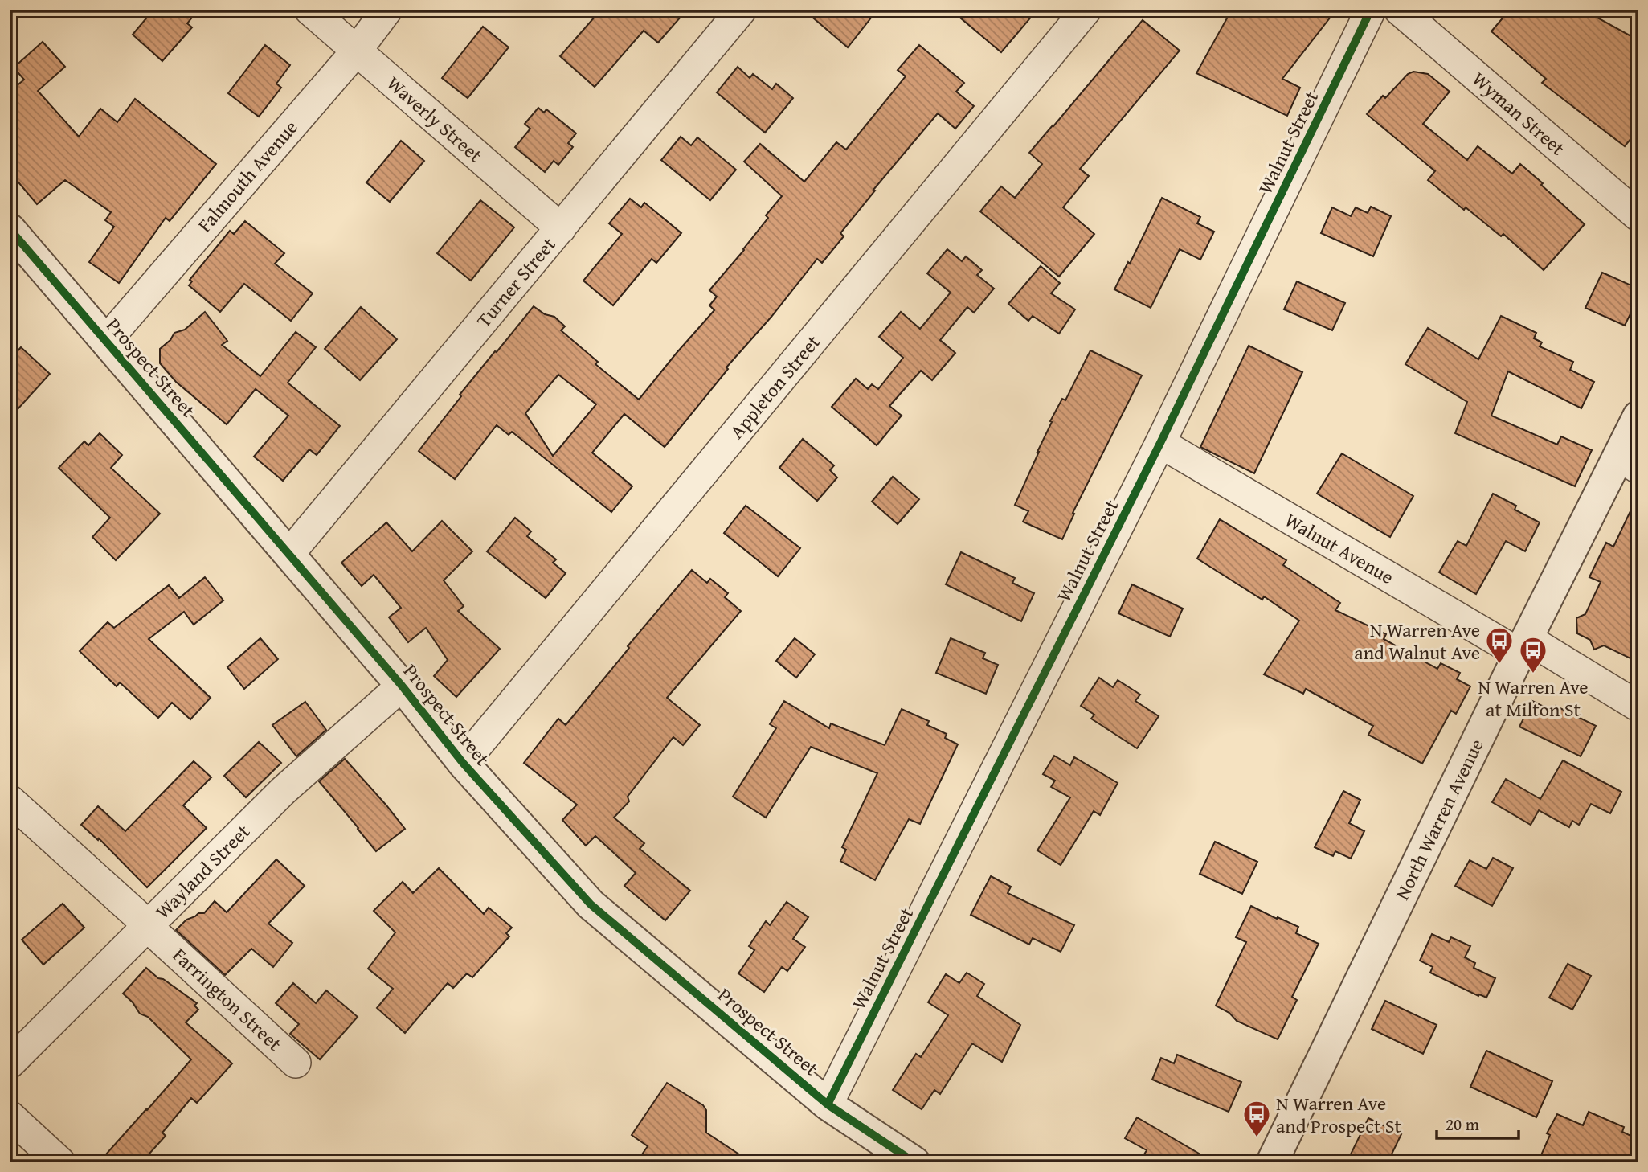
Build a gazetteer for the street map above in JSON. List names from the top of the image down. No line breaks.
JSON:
{"streets":{"street":["Wyman Street","Waverly Street","Walnut Street","Falmouth Avenue","Turner Street","Prospect Street","Appleton Street","Walnut Avenue","North Warren Avenue","Wayland Street","Farrington Street"]},"crossings":[["Waverly Street","Falmouth Avenue"],["Waverly Street","Turner Street"],["Walnut Street","Prospect Street"],["Walnut Street","Walnut Avenue"],["Falmouth Avenue","Prospect Street"],["Turner Street","Prospect Street"],["Prospect Street","Appleton Street"],["Prospect Street","Wayland Street"],["Walnut Avenue","North Warren Avenue"],["Wayland Street","Farrington Street"]],"places":{"bus stop":["N Warren Ave and Walnut Ave","N Warren Ave at Milton St","N Warren Ave and Prospect St"]},"scale_bar":"20 m"}
